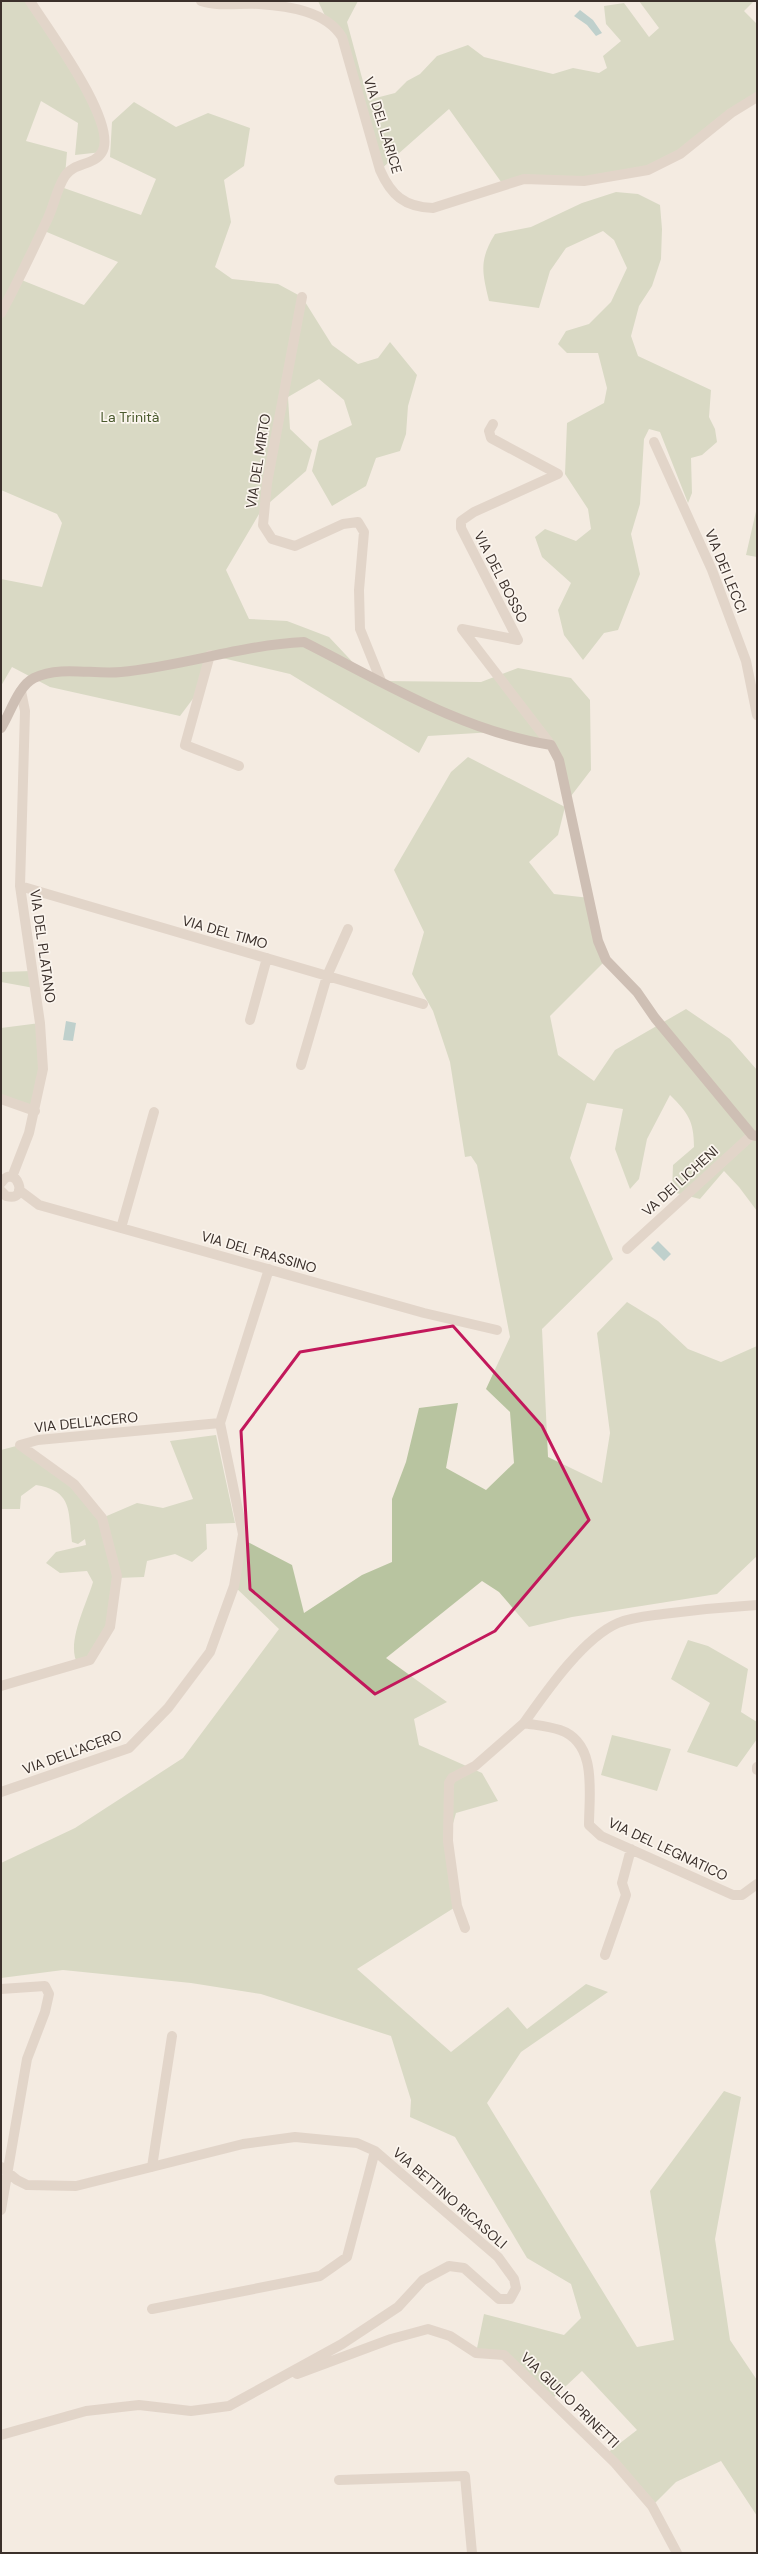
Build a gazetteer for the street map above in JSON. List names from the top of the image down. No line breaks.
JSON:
{"streets":{"street":["VIA DEL LARICE","VIA DEL MIRTO","VIA DEI LECCI","VIA DEL BOSSO","VIA DEL TIMO","VIA DEL PLATANO","VA DEI LICHENI","VIA DEL FRASSINO","VIA DELL'ACERO","VIA DEL LEGNATICO","VIA BETTINO RICASOLI","VIA GIULIO PRINETTI"]},"crossings":[["VIA DEL TIMO","VIA DEL PLATANO"],["VIA DEL FRASSINO","VIA DELL'ACERO"],["VIA BETTINO RICASOLI","VIA GIULIO PRINETTI"]],"parks":["La Trinità"]}
